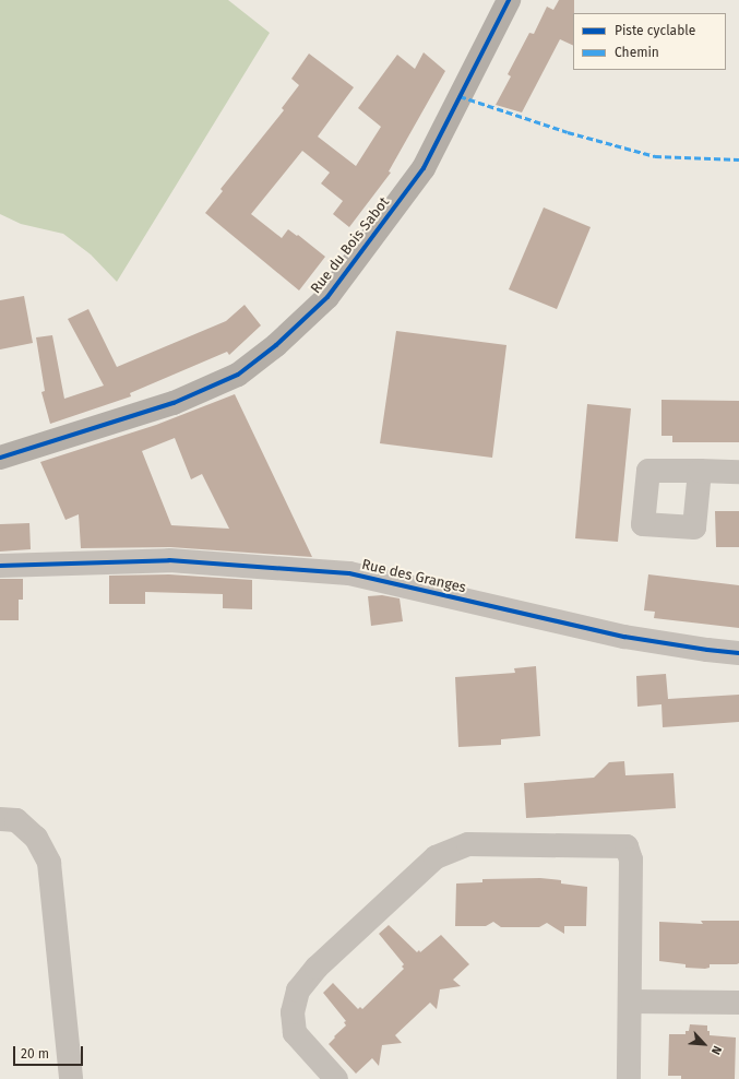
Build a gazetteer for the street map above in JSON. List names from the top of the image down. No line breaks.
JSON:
{"streets":{"main road":["Rue du Bois Sabot"],"street":["Rue des Granges"]},"legend":["Piste cyclable","Chemin"],"scale_bar":"20 m","north":"bottom right"}
